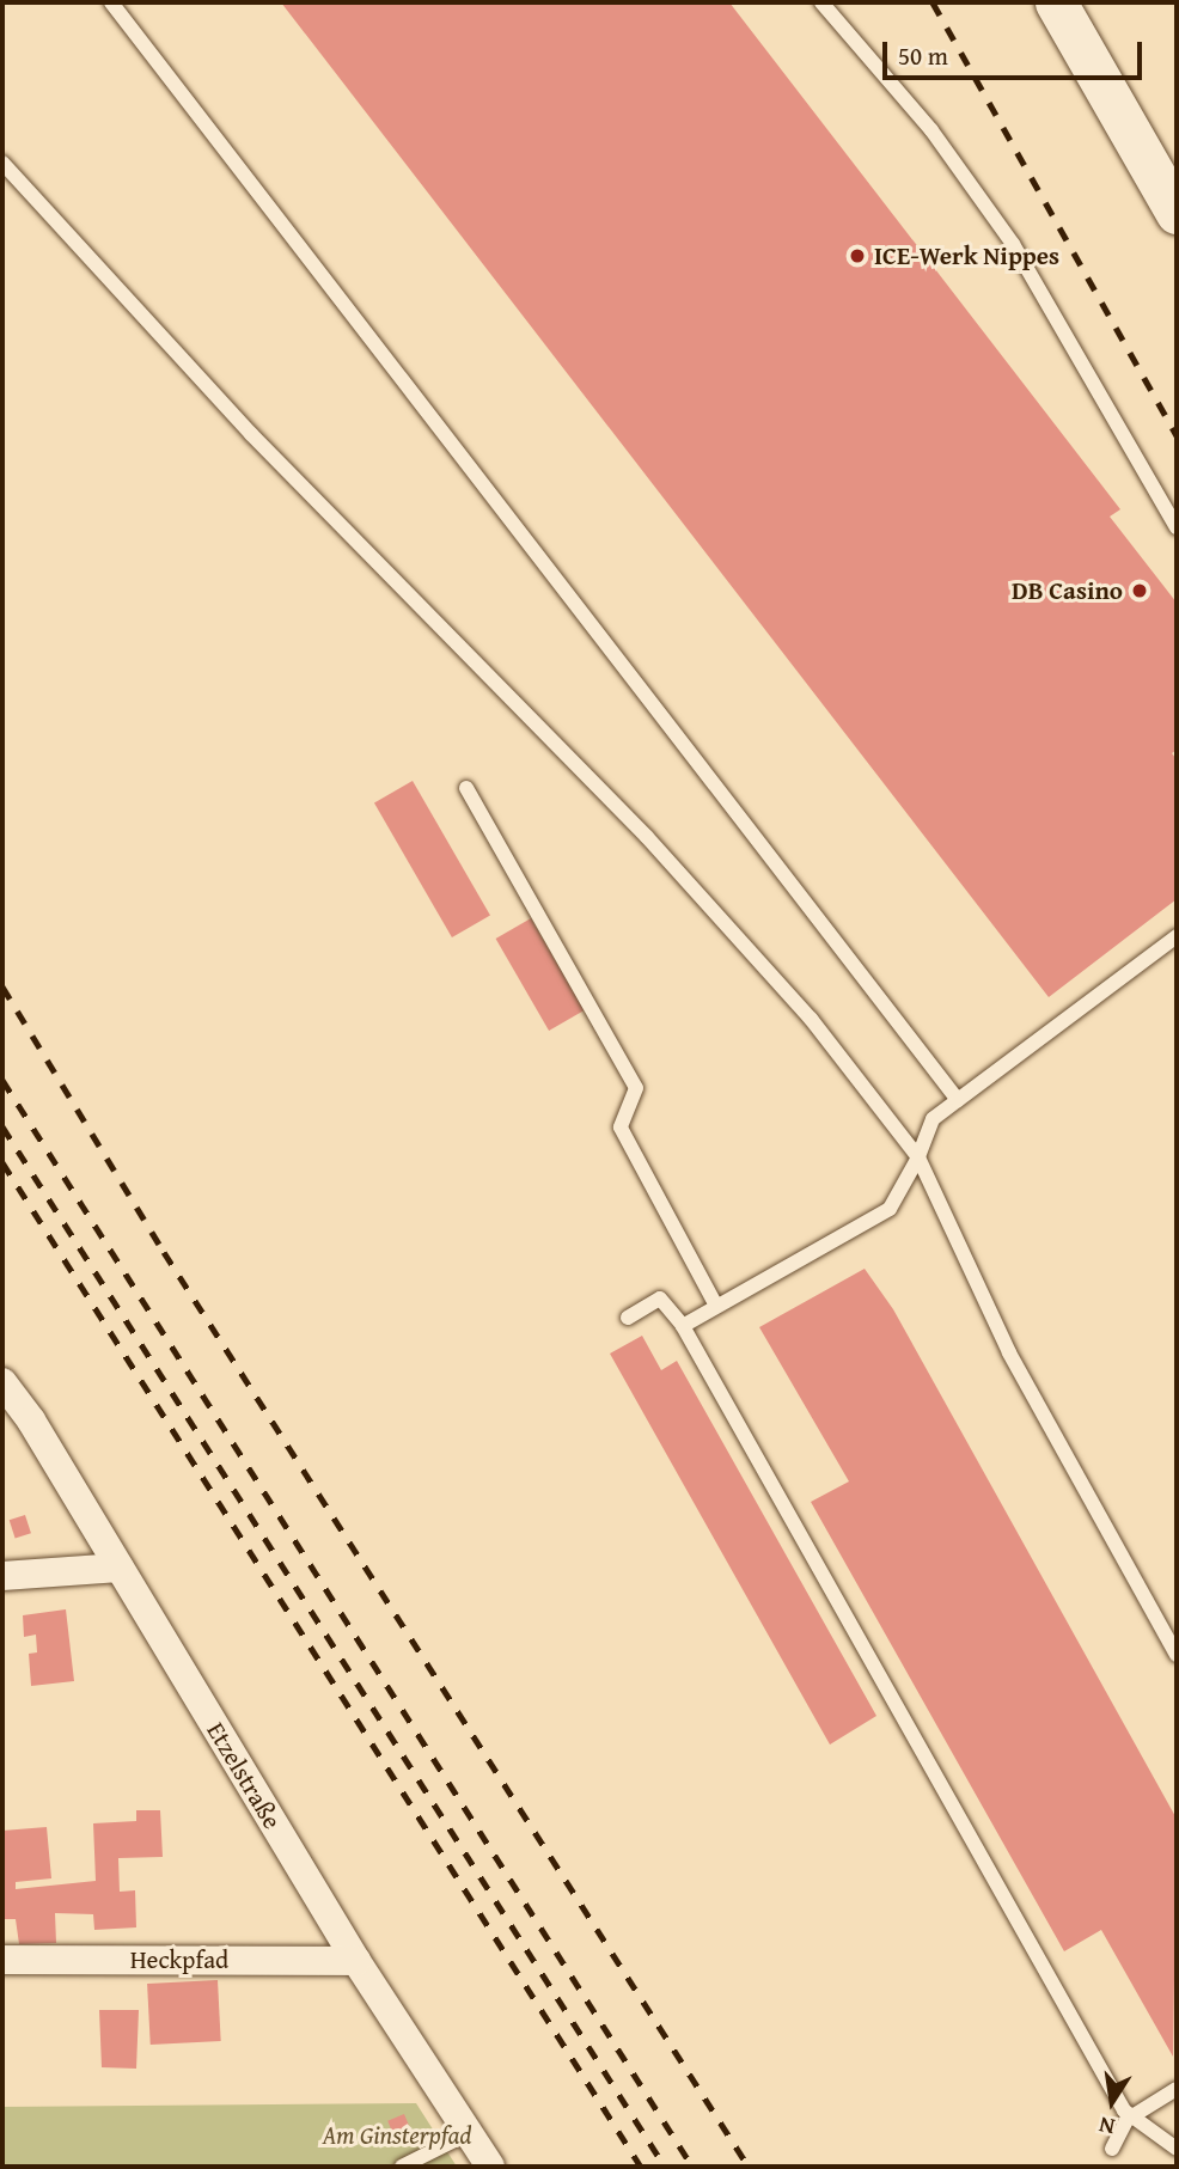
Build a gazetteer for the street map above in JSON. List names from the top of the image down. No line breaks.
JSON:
{"streets":{"street":["Etzelstraße","Heckpfad"]},"crossings":[["Etzelstraße","Heckpfad"]],"parks":["Am Ginsterpfad"],"places":["ICE-Werk Nippes","DB Casino"],"scale_bar":"50 m","north":"bottom"}
